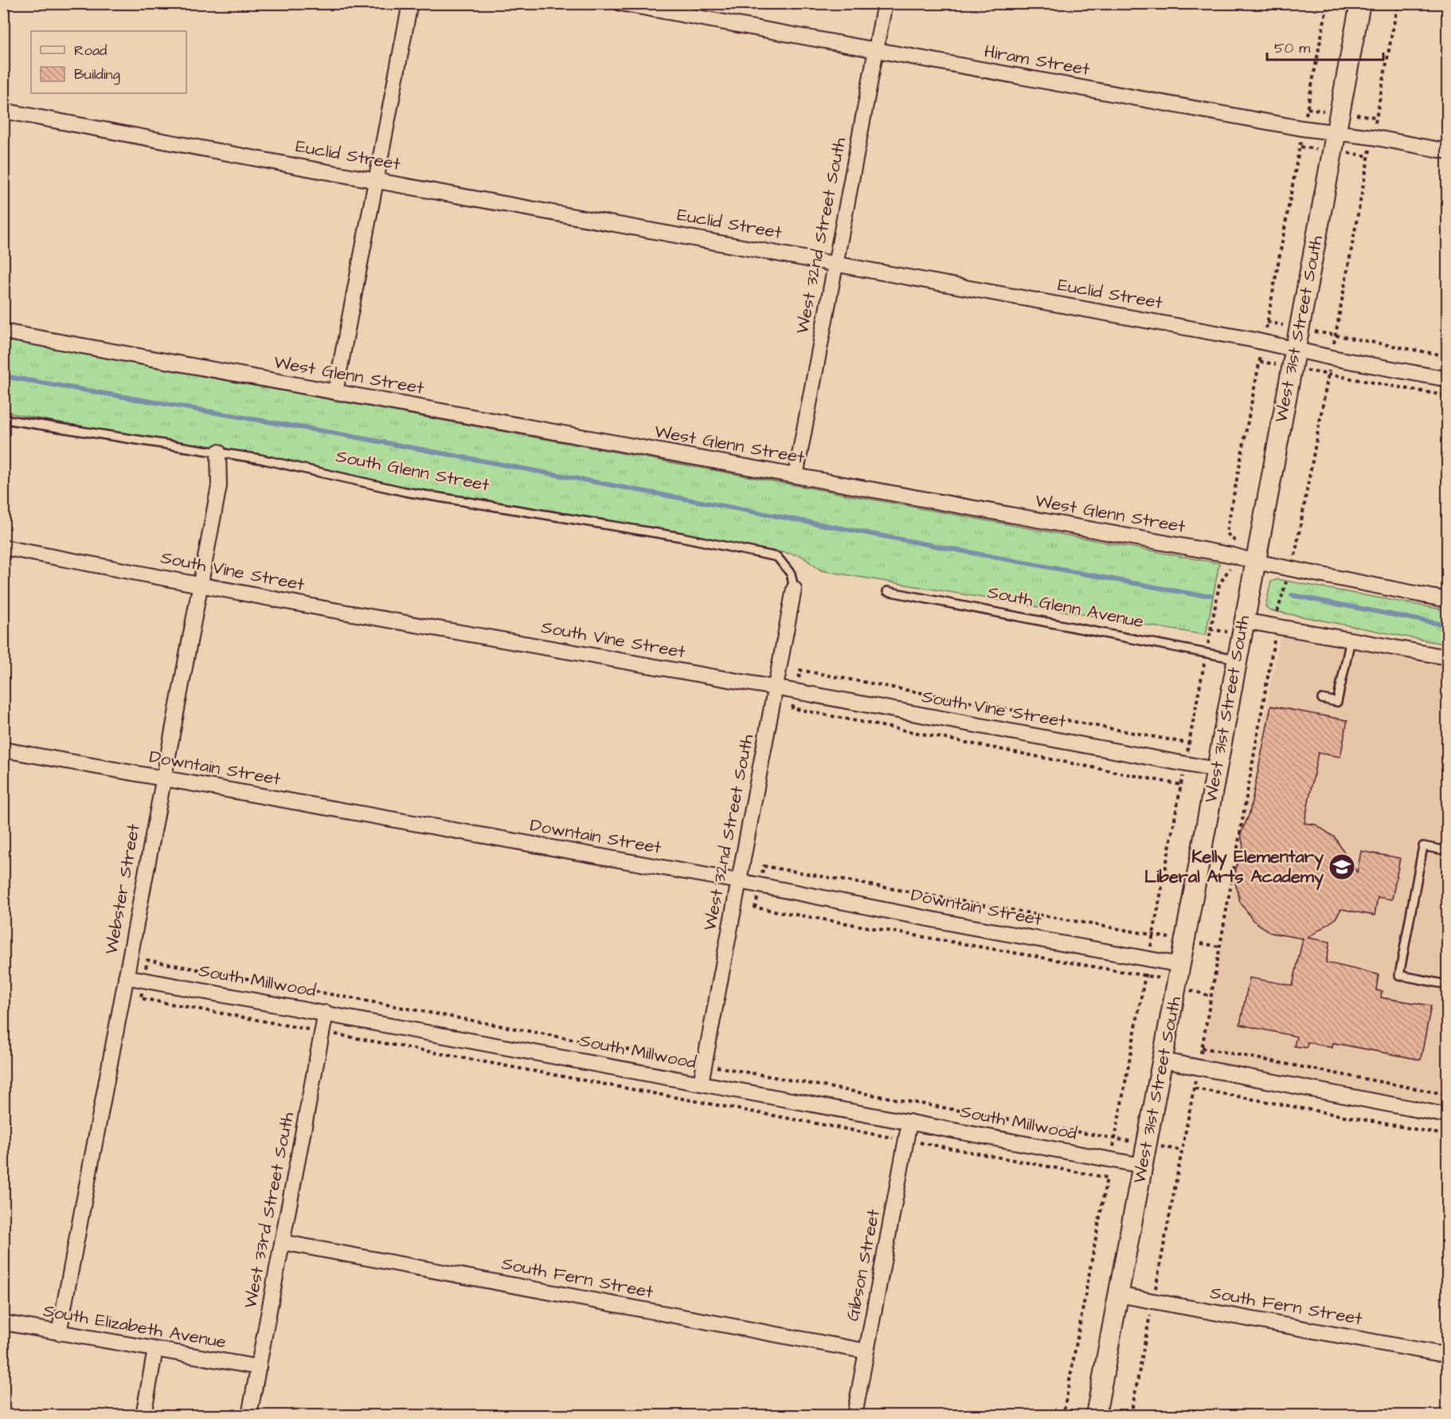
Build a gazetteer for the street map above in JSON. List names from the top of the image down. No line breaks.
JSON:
{"streets":{"street":["Hiram Street","Euclid Street","West 32nd Street South","West 31st Street South","West Glenn Street","South Vine Street","Downtain Street","Webster Street","South Millwood","West 33rd Street South","Gibson Street","South Fern Street","South Elizabeth Avenue"],"lane":["South Glenn Street","South Glenn Avenue"]},"crossings":[["Hiram Street","West 32nd Street South"],["Hiram Street","West 31st Street South"],["Euclid Street","West 32nd Street South"],["Euclid Street","West 31st Street South"],["West 32nd Street South","West Glenn Street"],["West 32nd Street South","South Glenn Street"],["West 32nd Street South","South Vine Street"],["West 32nd Street South","Downtain Street"],["West 32nd Street South","South Millwood"],["West 31st Street South","West Glenn Street"],["West 31st Street South","South Vine Street"],["West 31st Street South","South Glenn Avenue"],["West 31st Street South","Downtain Street"],["West 31st Street South","South Millwood"],["West 31st Street South","South Fern Street"],["South Glenn Street","Webster Street"],["South Vine Street","Webster Street"],["Downtain Street","Webster Street"],["Webster Street","South Millwood"],["Webster Street","South Elizabeth Avenue"],["South Millwood","West 33rd Street South"],["South Millwood","Gibson Street"],["West 33rd Street South","South Fern Street"],["West 33rd Street South","South Elizabeth Avenue"],["Gibson Street","South Fern Street"]],"places":{"school or university":["Kelly Elementary Liberal Arts Academy"]},"legend":["Road","Building"],"scale_bar":"50 m"}
